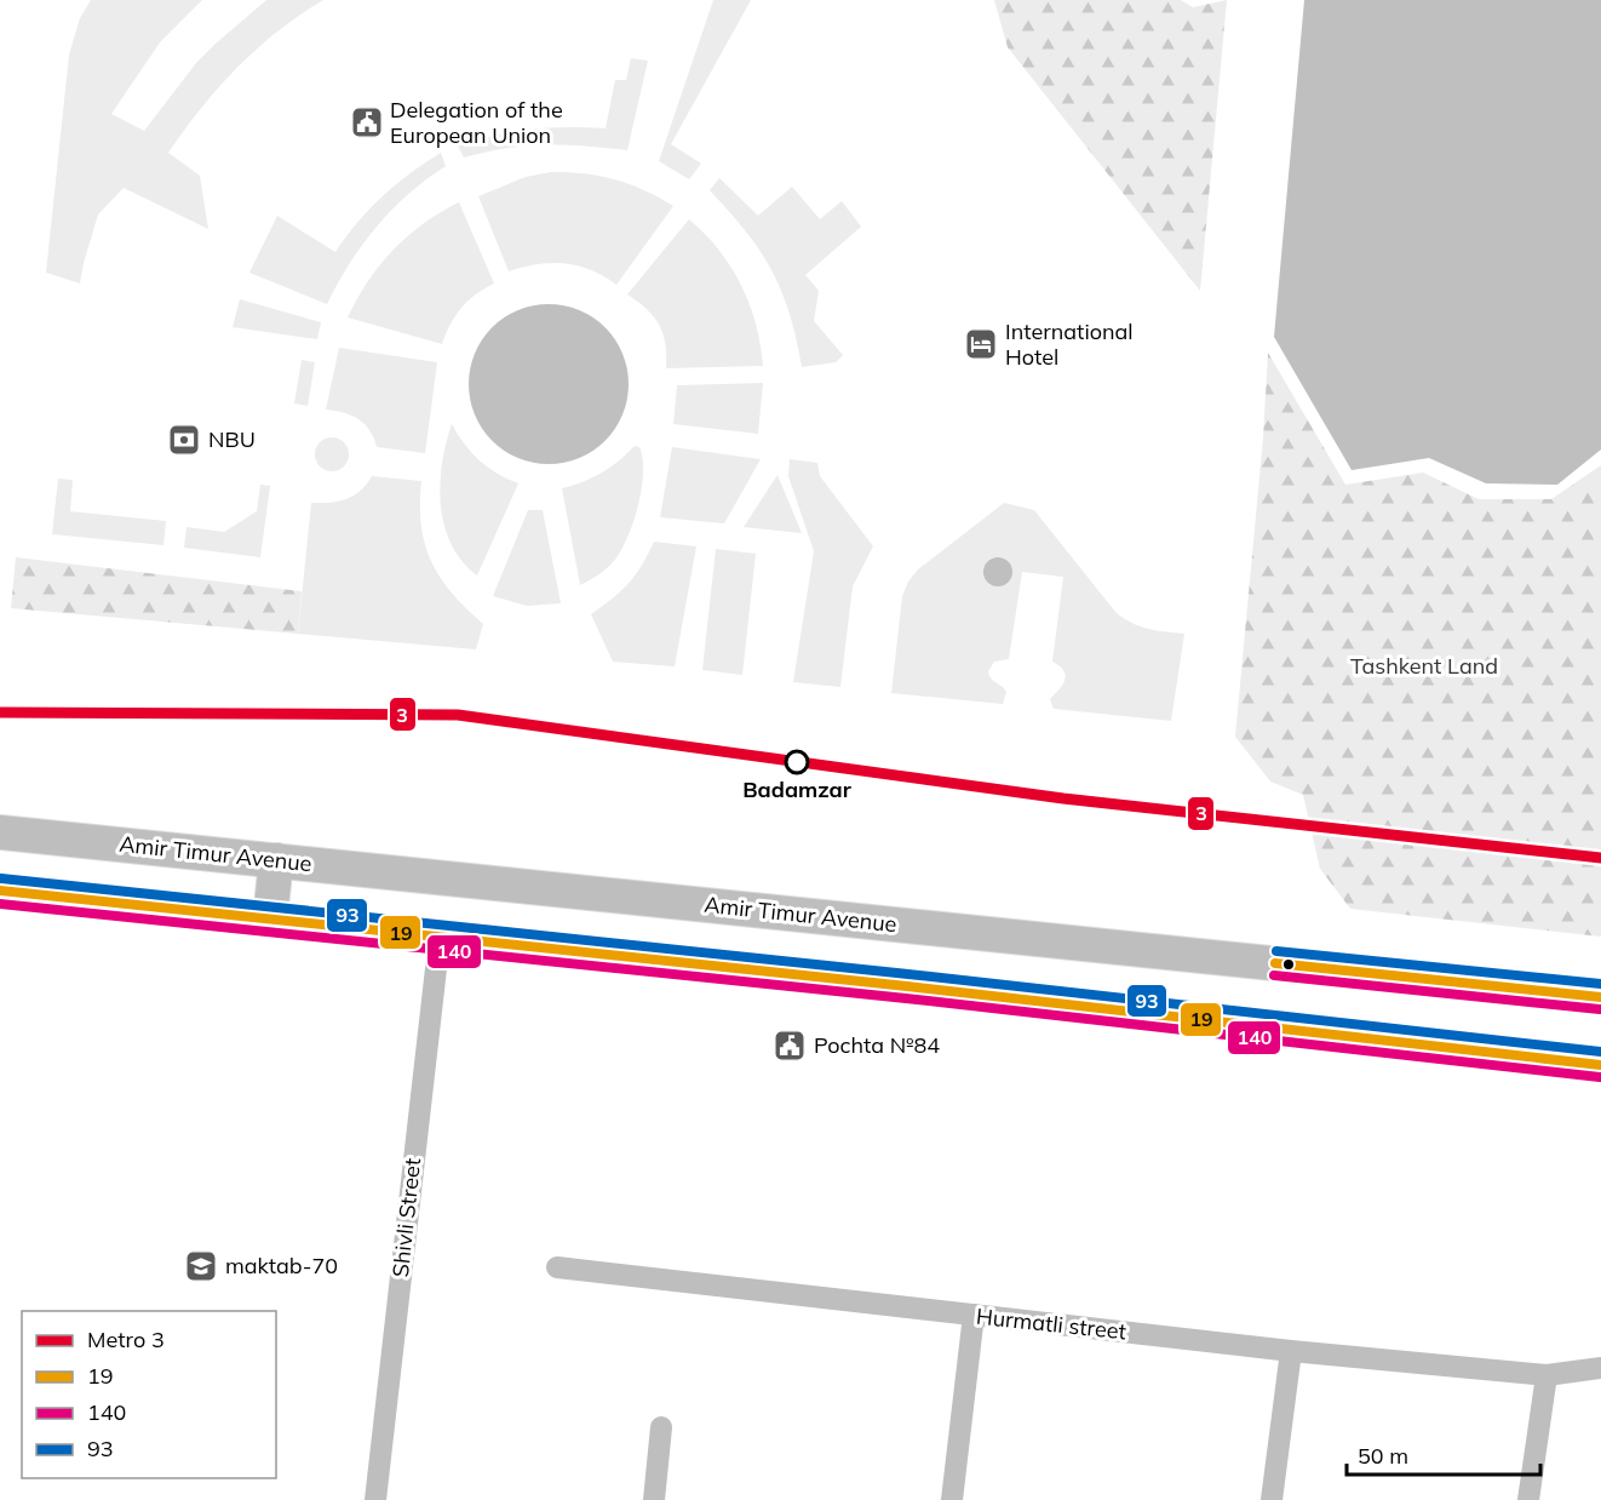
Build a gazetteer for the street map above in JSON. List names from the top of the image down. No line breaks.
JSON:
{"streets":{"main road":["Amir Timur Avenue"],"street":["Shivli Street","Hurmatli street"]},"parks":["Tashkent Land"],"places":{"public building":["Delegation of the European Union","Pochta №84"],"hotel":["International Hotel"],"bank":["NBU"],"other":["Badamzar"],"school or university":["maktab-70"]},"lines":["metro line 3","transit line 93","transit line 19","transit line 140"],"legend":["Metro 3","19","140","93"],"scale_bar":"50 m"}
